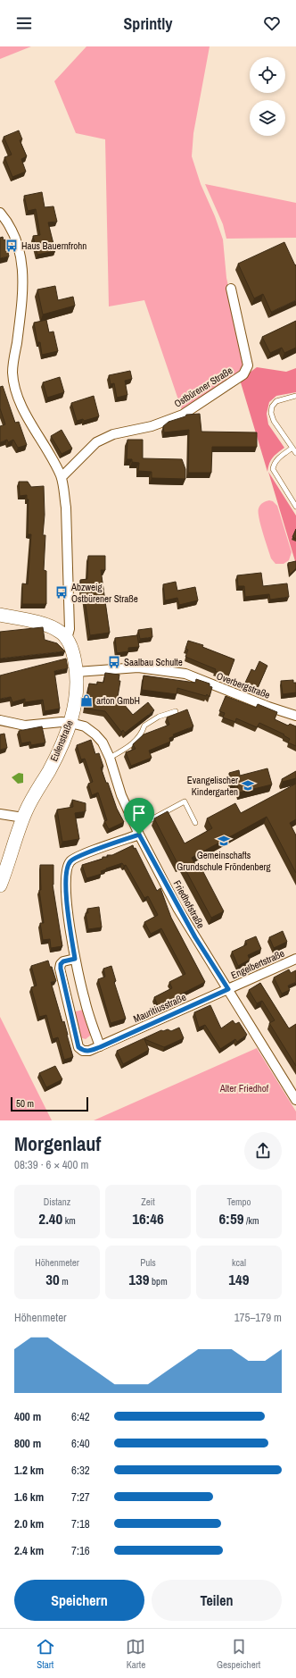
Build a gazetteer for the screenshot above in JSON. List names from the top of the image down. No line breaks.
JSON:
{"streets":{"main road":["Eulenstraße"],"street":["Ostbürener Straße","Overbergstraße","Friedhofstraße","Engelbertstraße","Mauritiusstraße"]},"crossings":[["Overbergstraße","Eulenstraße"],["Eulenstraße","Friedhofstraße"],["Friedhofstraße","Engelbertstraße"],["Friedhofstraße","Mauritiusstraße"],["Engelbertstraße","Mauritiusstraße"]],"parks":["Alter Friedhof"],"places":{"bus stop":["Haus Bauernfrohn","Abzweig Ostbürener Straße","Saalbau Schulte"],"shop":["arton GmbH"],"school or university":["Evangelischer Kindergarten","Gemeinschafts Grundschule Fröndenberg"]},"scale_bar":"50 m","page":{"header":"Sprintly","scale":"50 m","heading":["Morgenlauf","08:39 · 6 × 400 m"],"stats":[["Distanz","2.40 km"],["Zeit","16:46"],["Tempo","6:59 /km"],["Höhenmeter","30 m"],["Puls","139 bpm"],["kcal","149"]],"chart":["Höhenmeter","175–179 m"],"list":[{"name":"400 m","note":"6:42"},{"name":"800 m","note":"6:40"},{"name":"1.2 km","note":"6:32"},{"name":"1.6 km","note":"7:27"},{"name":"2.0 km","note":"7:18"},{"name":"2.4 km","note":"7:16"}],"buttons":["Speichern","Teilen"],"tabs":["Start","Karte","Gespeichert"]}}
